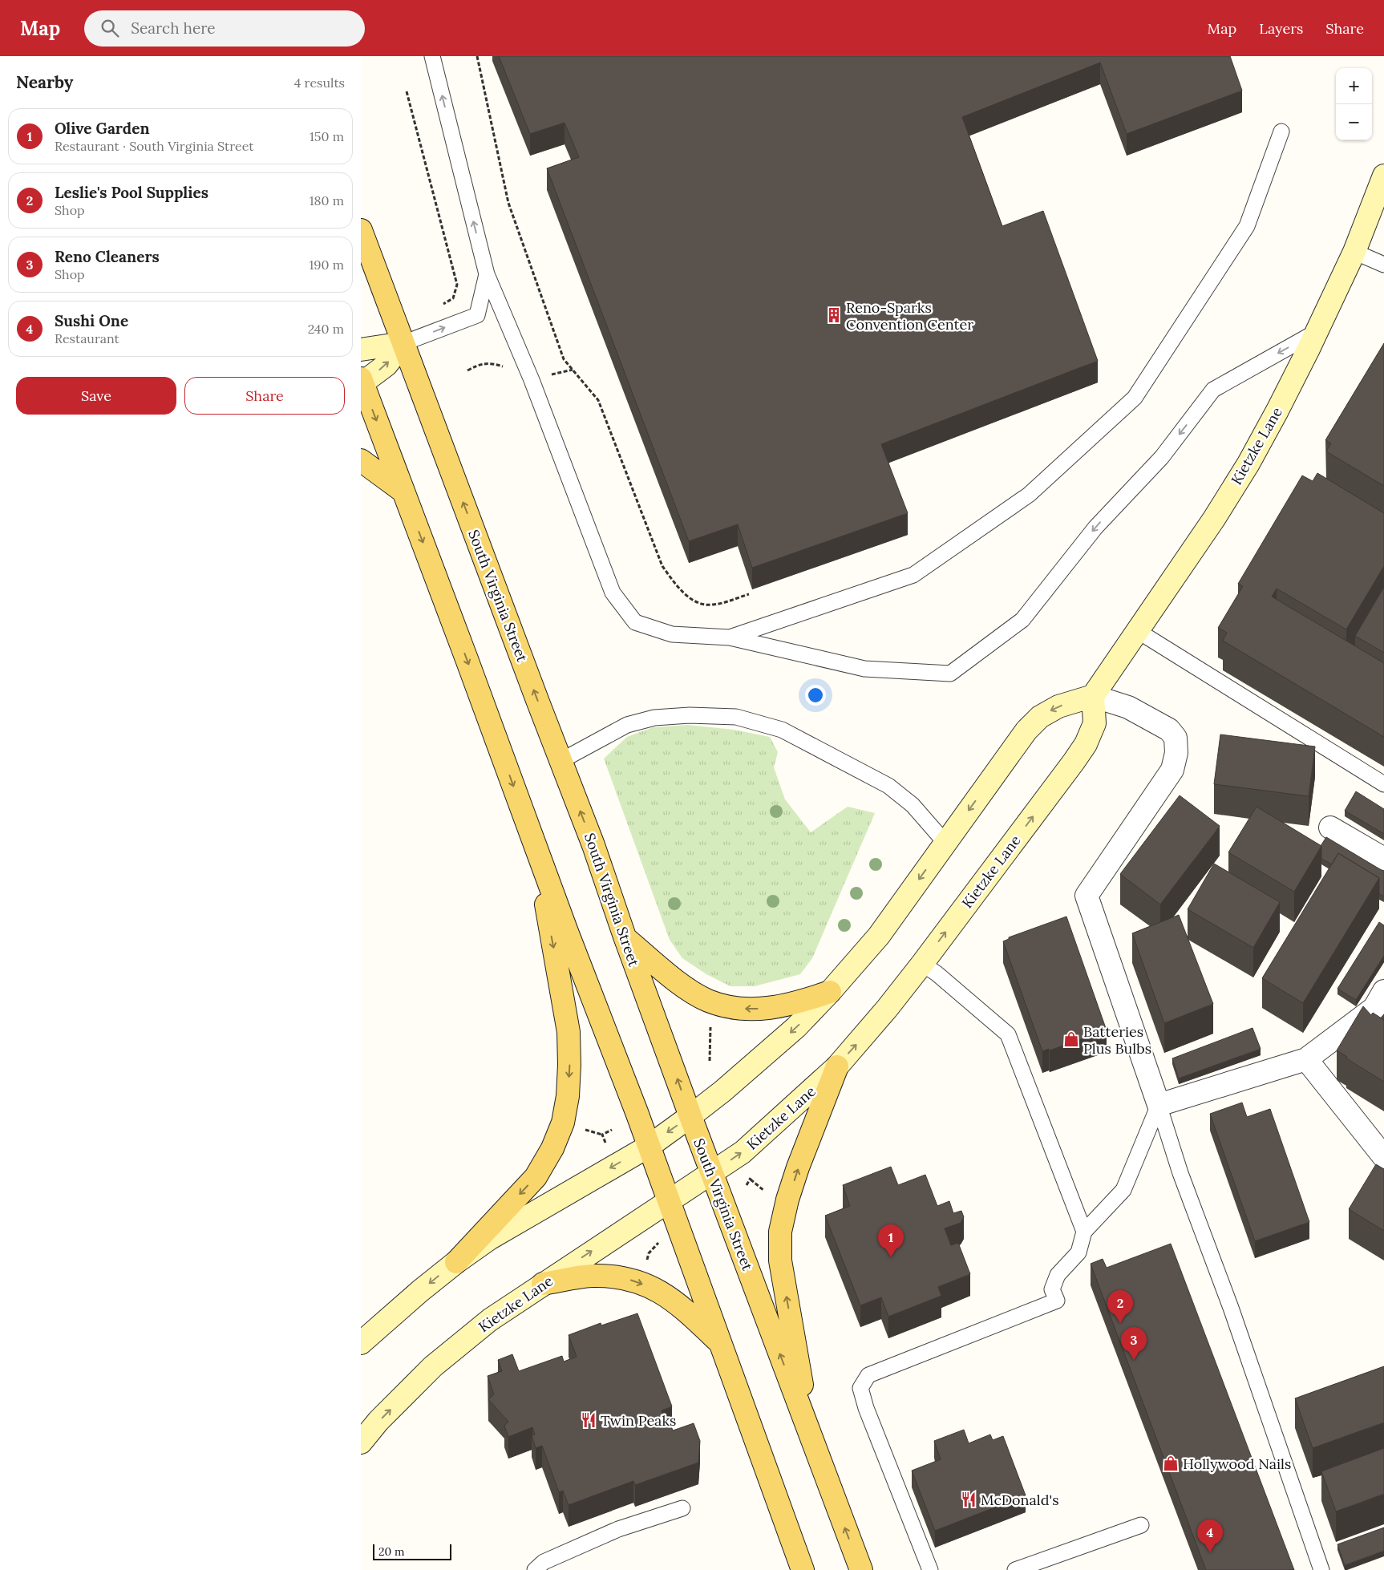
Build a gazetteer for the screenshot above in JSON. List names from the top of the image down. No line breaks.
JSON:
{"streets":{"main road":["Kietzke Lane","South Virginia Street"]},"crossings":[["Kietzke Lane","South Virginia Street"]],"places":{"building":["Reno-Sparks Convention Center"],"shop":["Batteries Plus Bulbs","Hollywood Nails"],"restaurant":["Twin Peaks","McDonald's"]},"scale_bar":"20 m","page":{"header":"Map","search":"Search here","nav":["Map","Layers","Share"],"heading":["Nearby","4 results"],"map_buttons":["+","−"],"list":[{"mark":"1","name":"Olive Garden","note":"Restaurant · South Virginia Street","value":"150 m"},{"mark":"2","name":"Leslie's Pool Supplies","note":"Shop","value":"180 m"},{"mark":"3","name":"Reno Cleaners","note":"Shop","value":"190 m"},{"mark":"4","name":"Sushi One","note":"Restaurant","value":"240 m"}],"buttons":["Save","Share"],"pins":["1","2","3","4"],"scale":"20 m"}}
